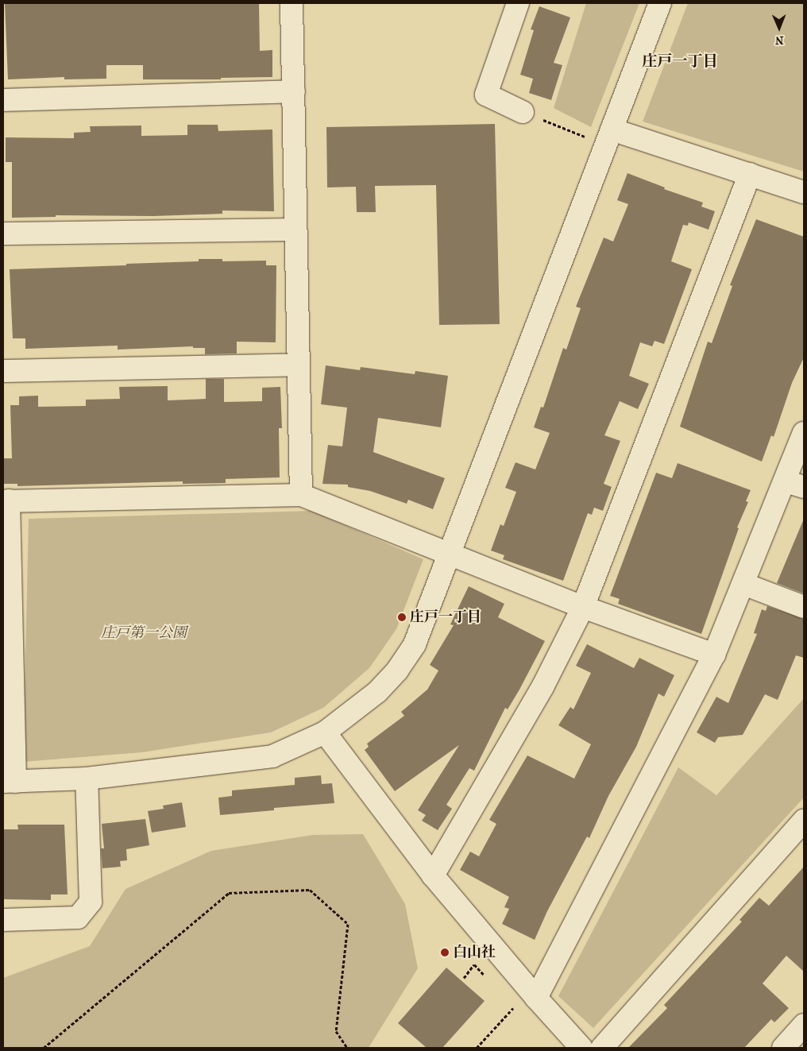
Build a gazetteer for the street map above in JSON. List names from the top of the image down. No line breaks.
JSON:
{"districts":["庄戸一丁目"],"parks":["庄戸第一公園"],"places":["庄戸一丁目","白山社"],"north":"bottom"}
